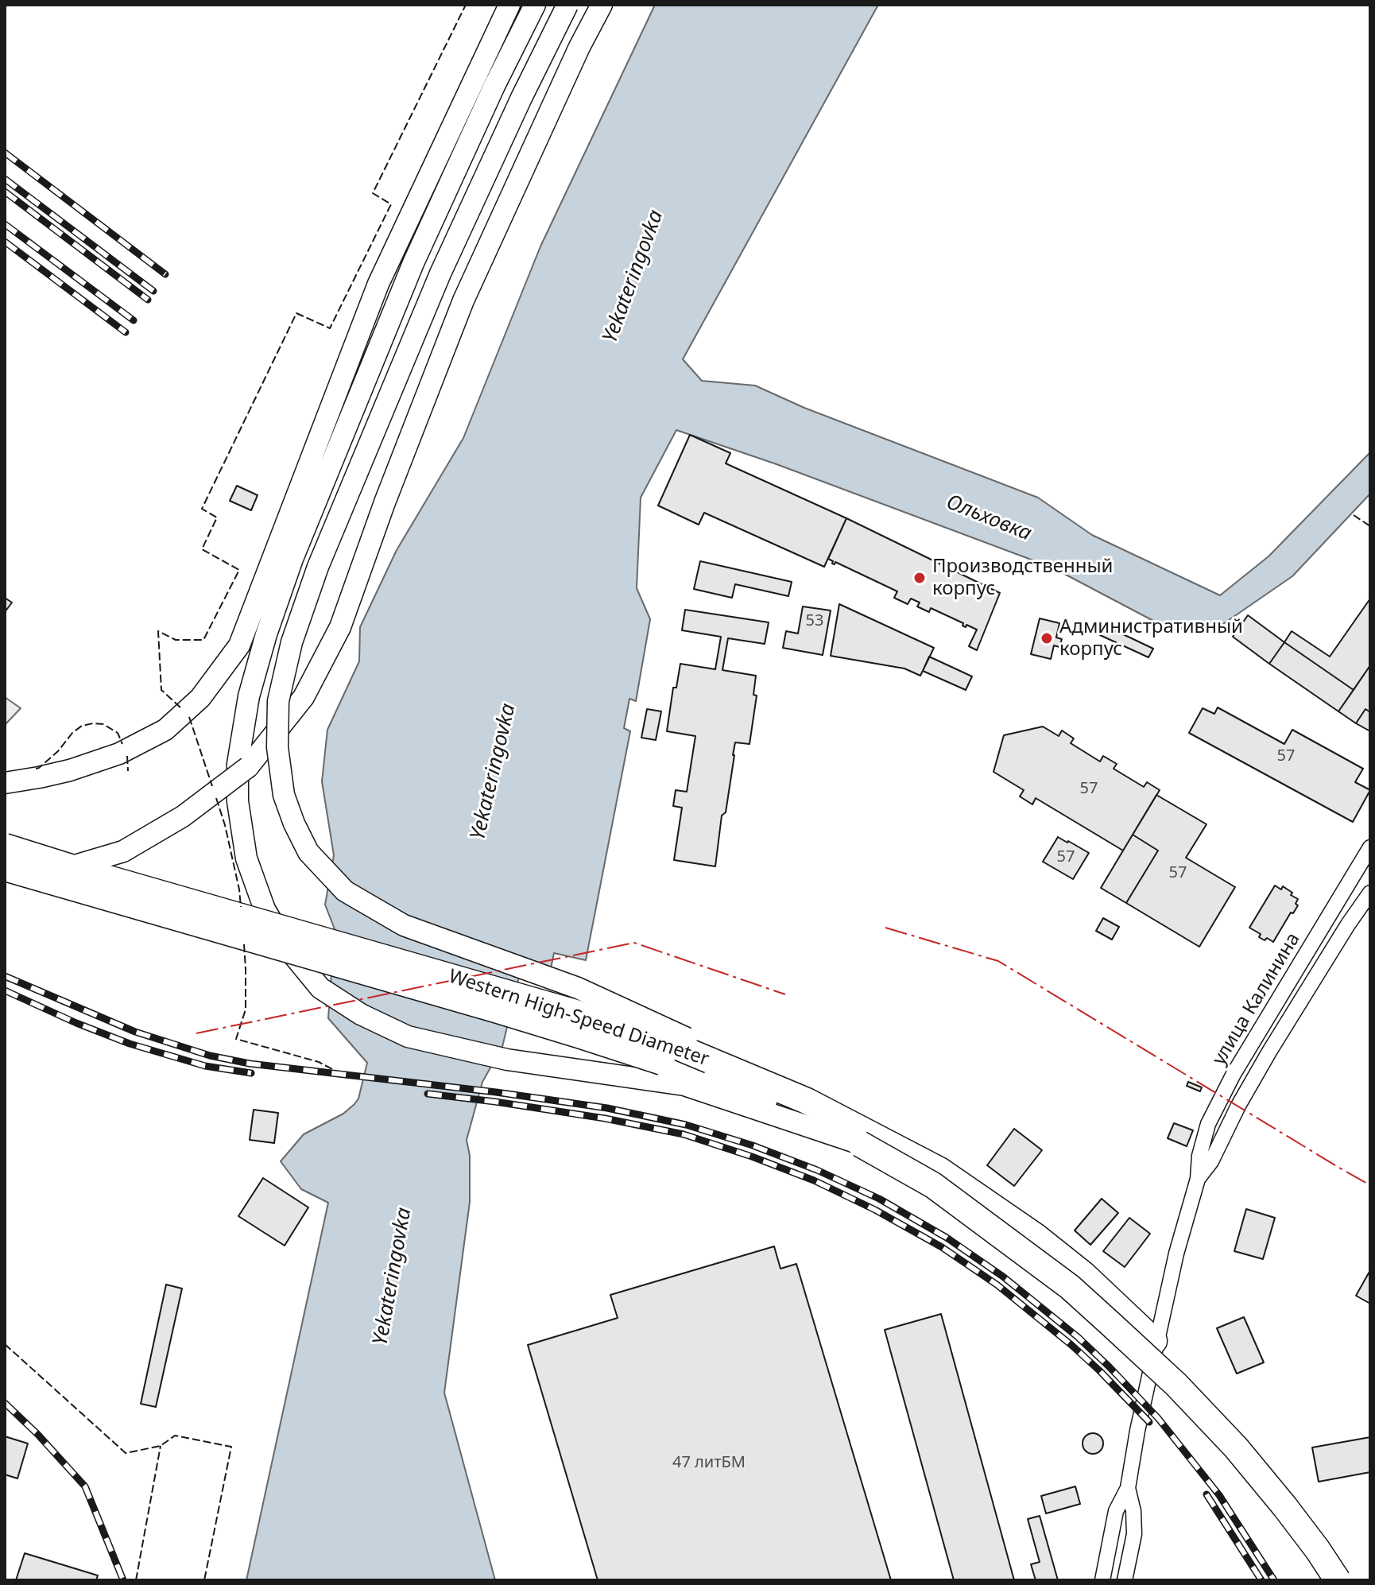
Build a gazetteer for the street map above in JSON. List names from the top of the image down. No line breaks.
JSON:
{"streets":{"highway":["Western High-Speed Diameter"],"street":["улица Калинина"]},"water":["Yekateringovka","Ольховка"],"places":["Производственный корпус","Административный корпус"],"house_numbers":["53","57","57","57","57","47 литБМ"]}
